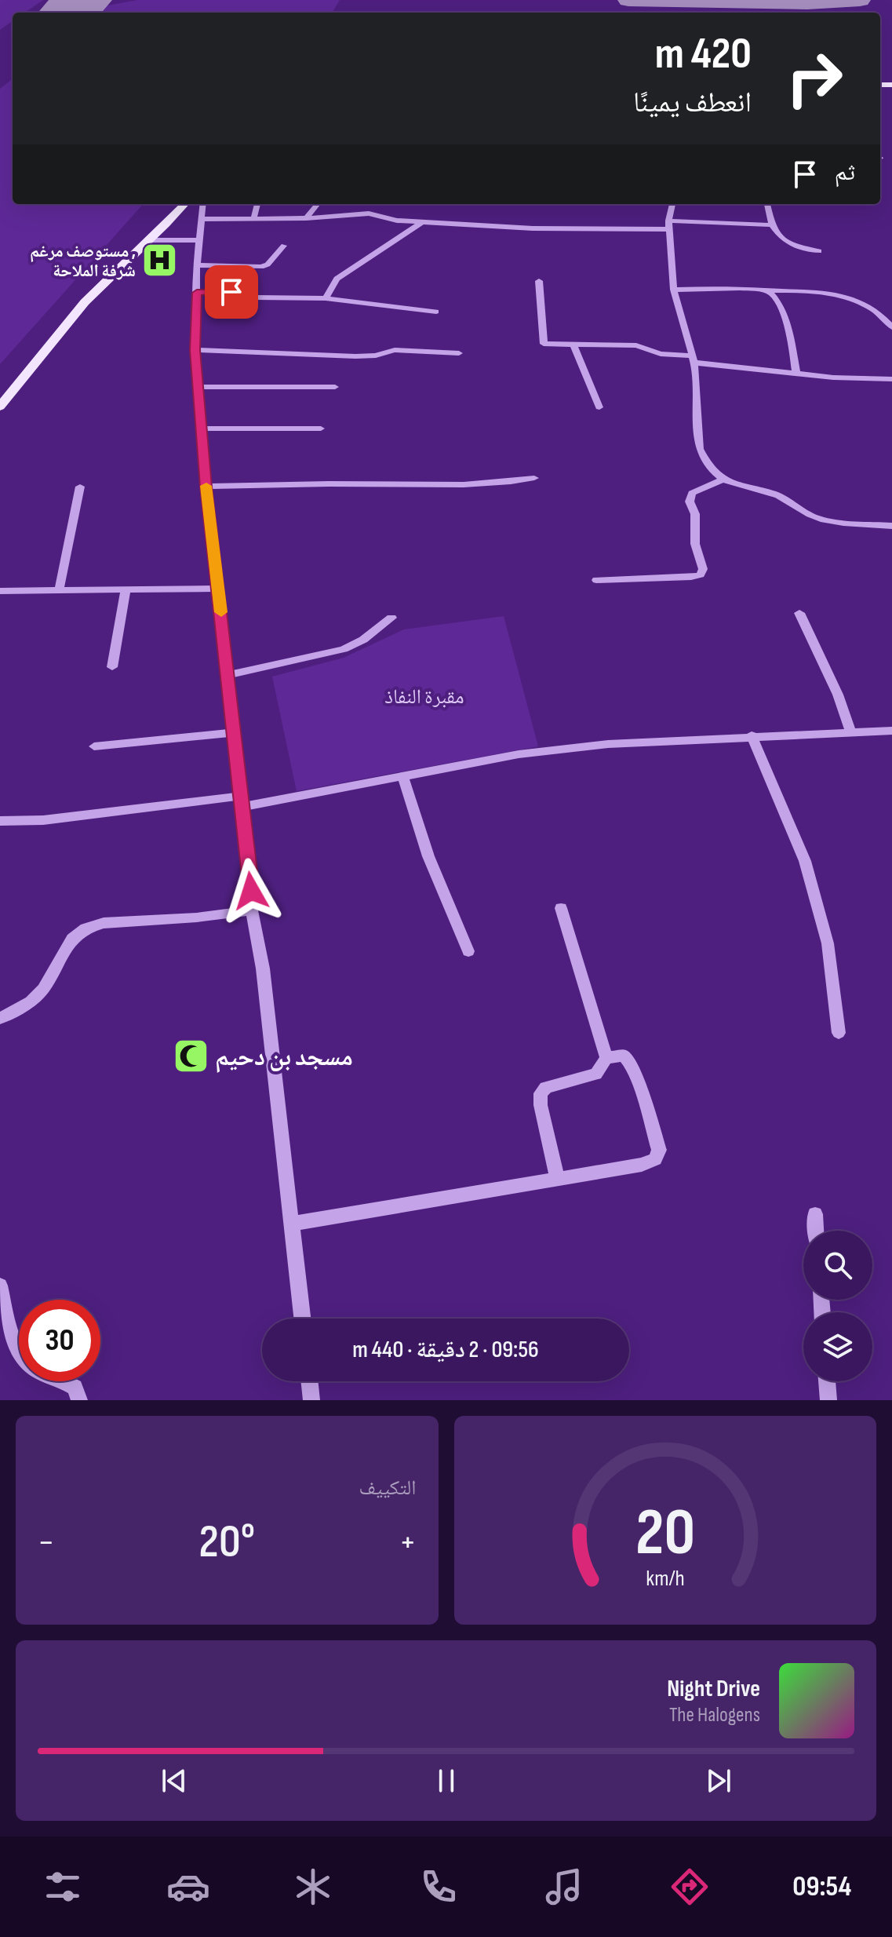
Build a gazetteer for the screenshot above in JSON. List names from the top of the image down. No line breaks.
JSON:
{"parks":["مقبرة النفاذ"],"places":{"hospital":["مستوصف مرغم , شرفة الملاحة"],"mosque":["مسجد بن دحيم"]},"page":{"turn":["420 m","انعطف يمينًا"],"then":"ثم","limit":"30","trip":"09:56 · 2 دقيقة · 440 m","tile":"التكييف","heat":["−","20°","+"],"song":["Night Drive","The Halogens"],"tabs":"09:54","gauge":["20","km/h"]}}
